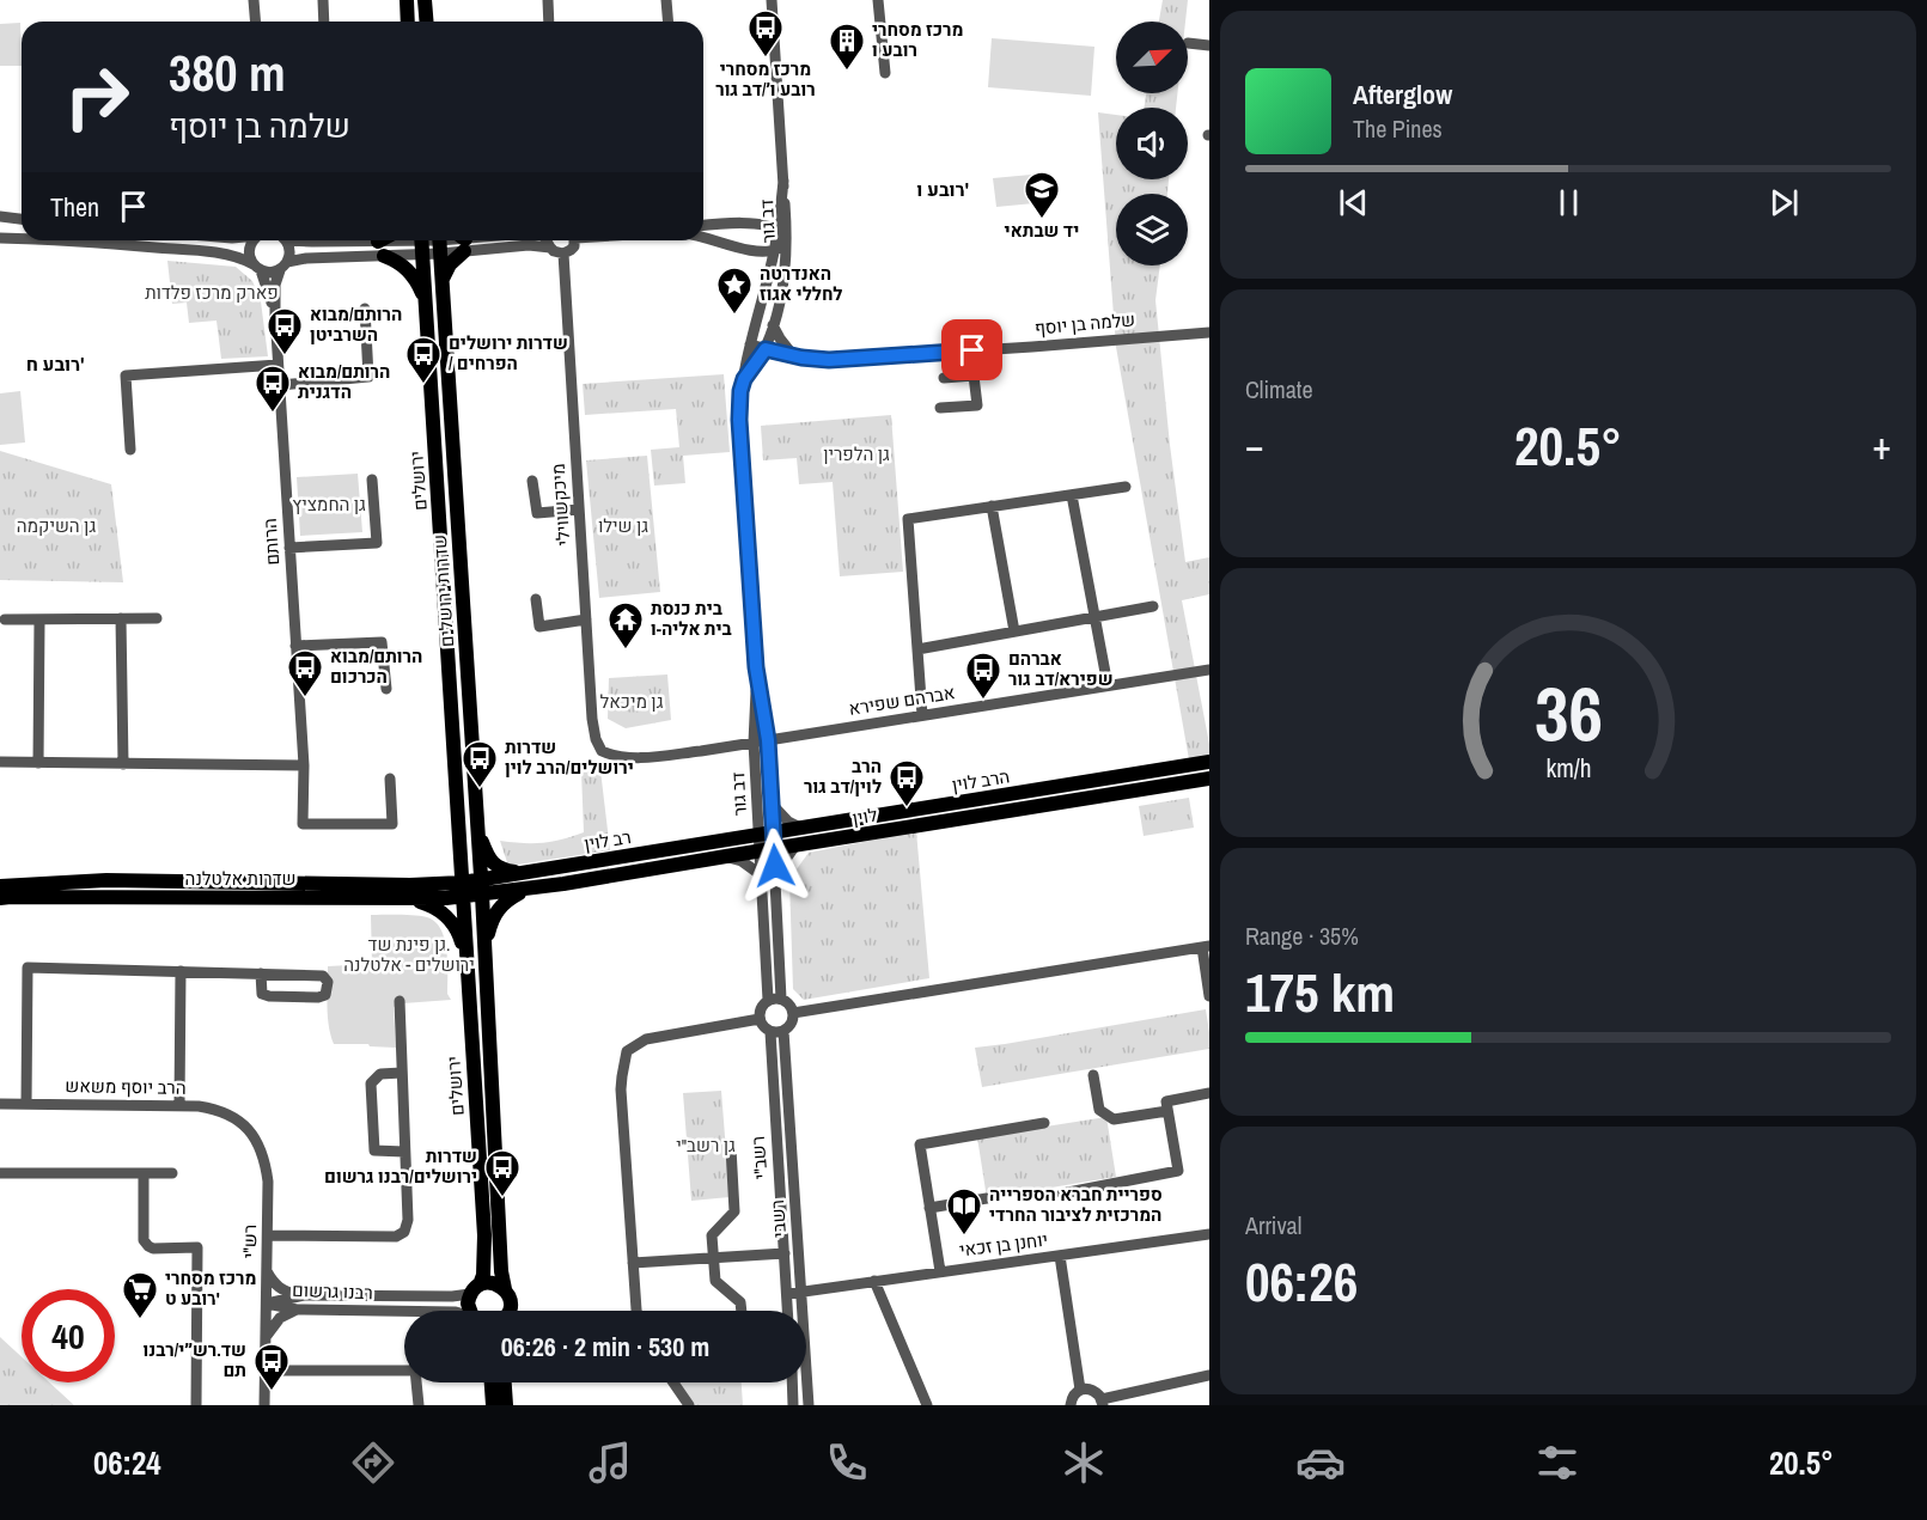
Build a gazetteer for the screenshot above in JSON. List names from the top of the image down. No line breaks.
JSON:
{"streets":{"main road":["ירושלים","שדרות ירושלים","הרב לוין","לוין","רב לוין","שדרות אלטלנה"],"street":["דב גור","שלמה בן יוסף","מיכקשווילי","הרותם","אברהם שפירא","הרב יוסף משאש","רשב\"י","רשבי","רש\"י","יוחנן בן זכאי","רבנו גרשום"]},"crossings":[["דב גור","שלמה בן יוסף"],["דב גור","אברהם שפירא"],["דב גור","הרב לוין"],["דב גור","רב לוין"],["ירושלים","שדרות ירושלים"],["ירושלים","שדרות אלטלנה"],["ירושלים","רבנו גרשום"],["מיכקשווילי","אברהם שפירא"],["שדרות ירושלים","לוין"],["שדרות ירושלים","רב לוין"],["שדרות ירושלים","שדרות אלטלנה"],["הרב לוין","רב לוין"],["לוין","רב לוין"],["לוין","שדרות אלטלנה"],["רב לוין","שדרות אלטלנה"],["הרב יוסף משאש","רש\"י"],["רשב\"י","רשבי"],["רשב\"י","יוחנן בן זכאי"],["רשבי","יוחנן בן זכאי"],["רש\"י","רבנו גרשום"]],"districts":["רובע ו'","רובע ח'"],"parks":["פארק מרכז פלדות","גן הלפרין","גן החמציץ","גן השיקמה","גן שילו","גן מיכאל","גן פינת שד. ירושלים - אלטלנה","גן רשב\"י"],"places":{"bus stop":["מרכז מסחרי רובע ו׳/דב גור","הרותם/מבוא השרביטן","שדרות ירושלים / הפרחים","הרותם/מבוא הדגנית","הרותם/מבוא הכרכום","אברהם שפירא/דב גור","שדרות ירושלים/הרב לוין","הרב לוין/דב גור","שדרות ירושלים/רבנו גרשום","שד.רש״י/רבנו תם"],"building":["מרכז מסחרי רובע ו"],"school or university":["יד שבתאי"],"place":["האנדרטה לחללי אגוז"],"temple":["בית כנסת בית אליה-ו"],"library":["ספריית חברא הספרייה המרכזית לציבור החרדי"],"supermarket":["מרכז מסחרי רובע ט'"]},"north":"top right","page":{"turn":["380 m","שלמה בן יוסף"],"song":["Afterglow","The Pines"],"then":"Then","tile":["Climate",["Range · 35%","175 km"],["Arrival","06:26"]],"heat":["−","20.5°","+"],"limit":"40","trip":"06:26 · 2 min · 530 m","tabs":["06:24","20.5°"],"gauge":["36","km/h"]}}
